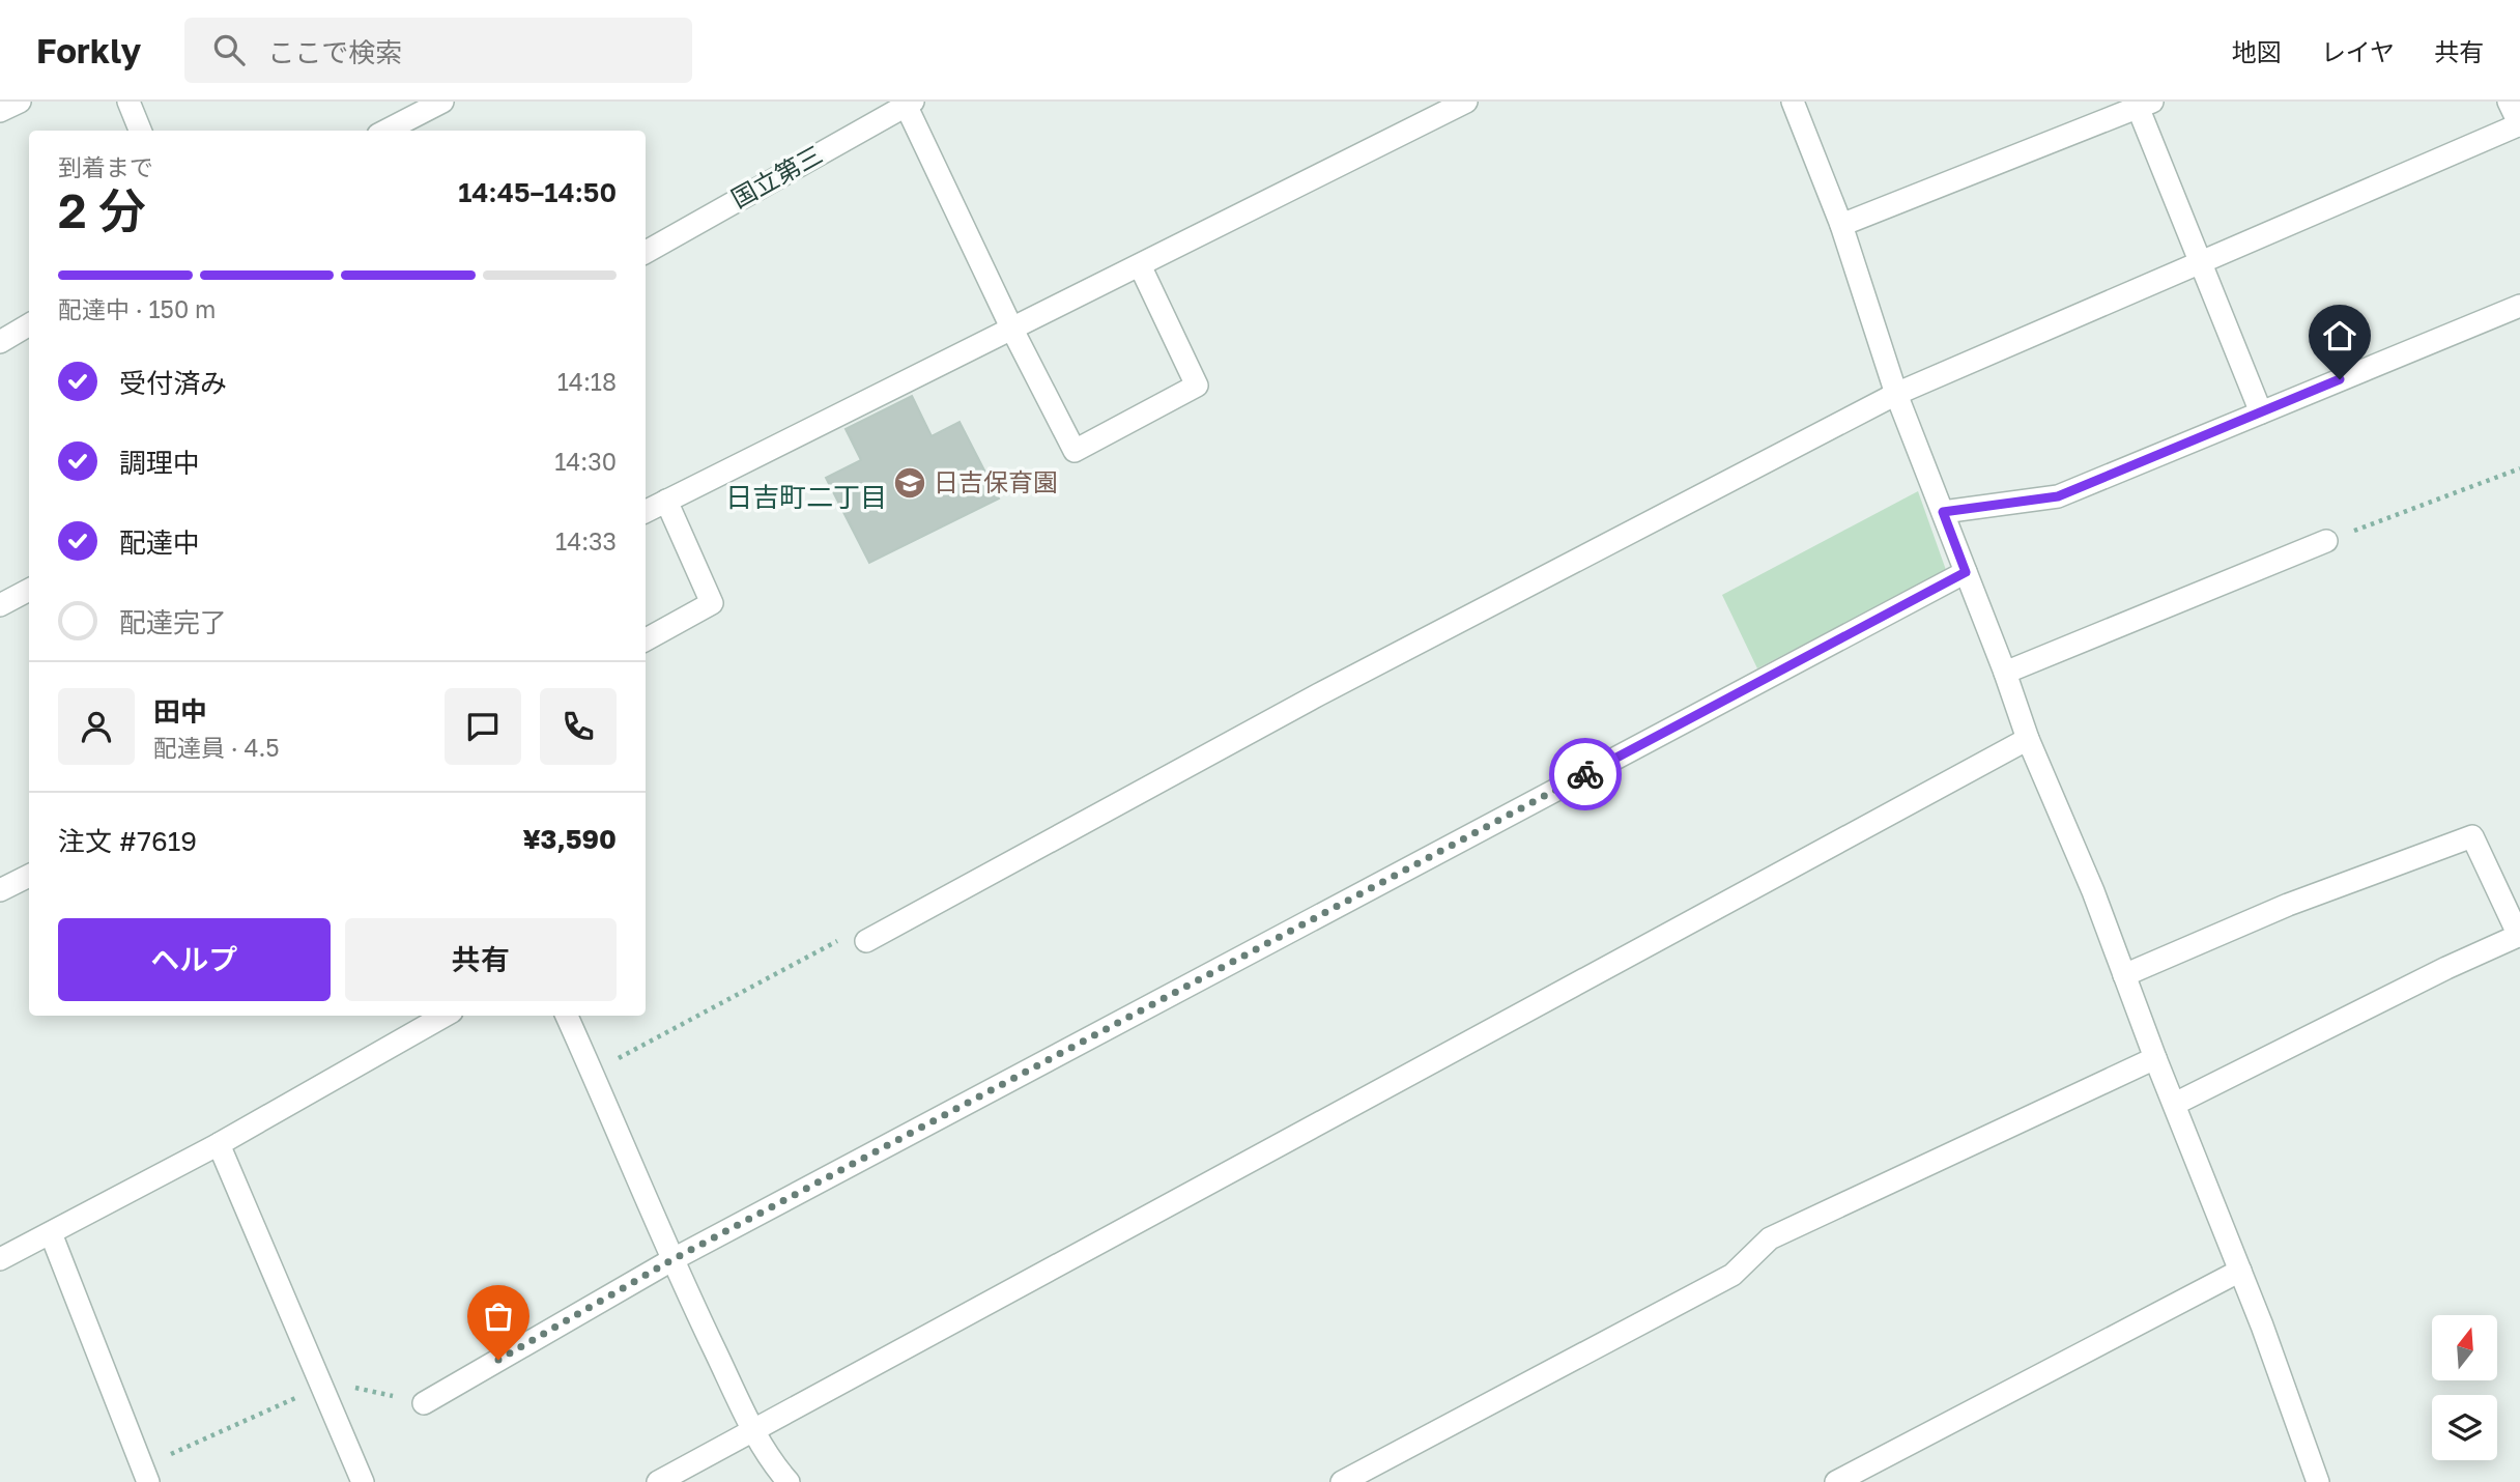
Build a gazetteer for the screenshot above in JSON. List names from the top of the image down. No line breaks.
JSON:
{"streets":{"street":["国立第三"]},"districts":["日吉町二丁目"],"places":{"school or university":["日吉保育園"]},"north":"top","page":{"header":"Forkly","search":"ここで検索","nav":["地図","レイヤ","共有"],"heading":["2 分","到着まで","14:45–14:50"],"panel":["田中","配達員 · 4.5","注文 #7619","¥3,590"],"bar":"配達中 · 150 m","list":[["受付済み","14:18"],["調理中","14:30"],["配達中","14:33"],"配達完了"],"buttons":["ヘルプ","共有"]}}
